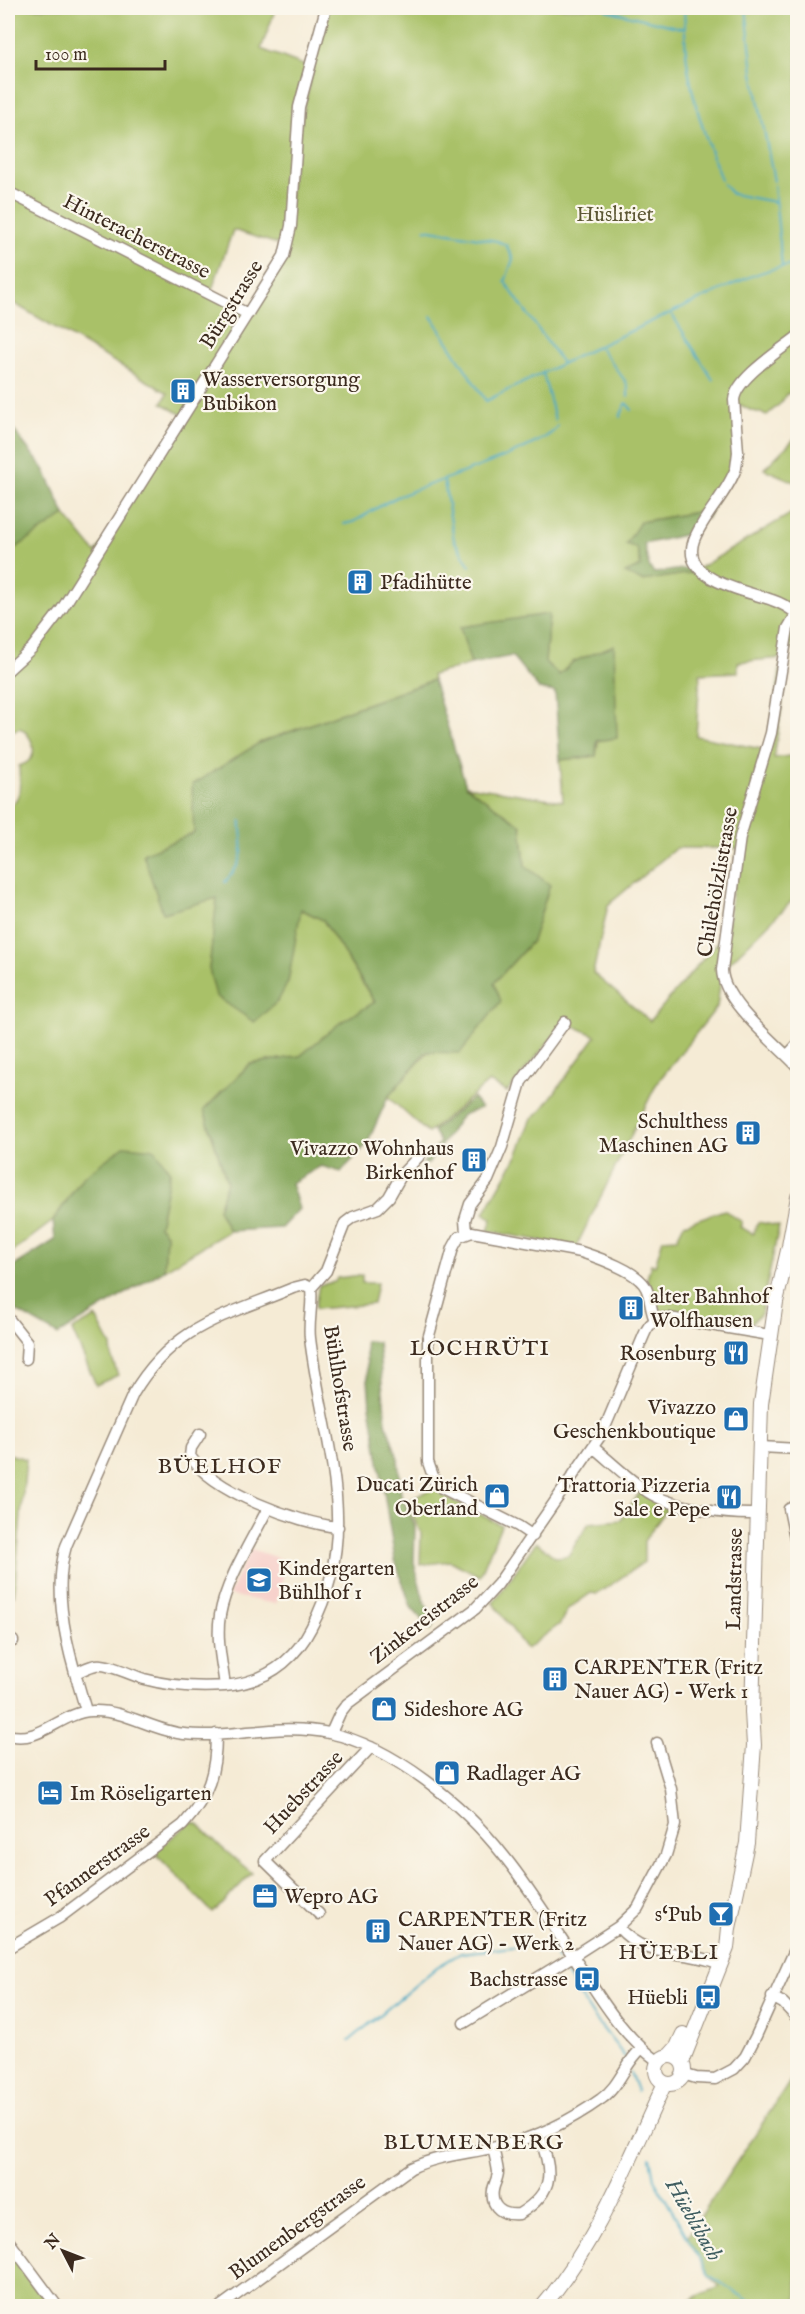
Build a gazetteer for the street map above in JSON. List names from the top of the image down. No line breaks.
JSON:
{"streets":{"main road":["Landstrasse"],"street":["Hinteracherstrasse","Bürgstrasse","Chilehölzlistrasse","Bühlhofstrasse","Zinkereistrasse","Huebstrasse","Pfannerstrasse","Blumenbergstrasse"]},"crossings":[["Hinteracherstrasse","Bürgstrasse"]],"districts":["LOCHRÜTI","BÜELHOF","HÜEBLI","BLUMENBERG"],"water":["Hüeblibach"],"parks":["Hüsliriet"],"places":{"building":["Wasserversorgung Bubikon","Pfadihütte","Schulthess Maschinen AG","Vivazzo Wohnhaus Birkenhof","alter Bahnhof Wolfhausen","CARPENTER (Fritz Nauer AG) - Werk 1","CARPENTER (Fritz Nauer AG) - Werk 2"],"restaurant":["Rosenburg","Trattoria Pizzeria Sale e Pepe"],"shop":["Vivazzo Geschenkboutique","Ducati Zürich Oberland","Sideshore AG","Radlager AG"],"school or university":["Kindergarten Bühlhof 1"],"hotel":["Im Röseligarten"],"office":["Wepro AG"],"bar":["s‘Pub"],"bus stop":["Bachstrasse","Hüebli"]},"scale_bar":"100 m","north":"top left"}
